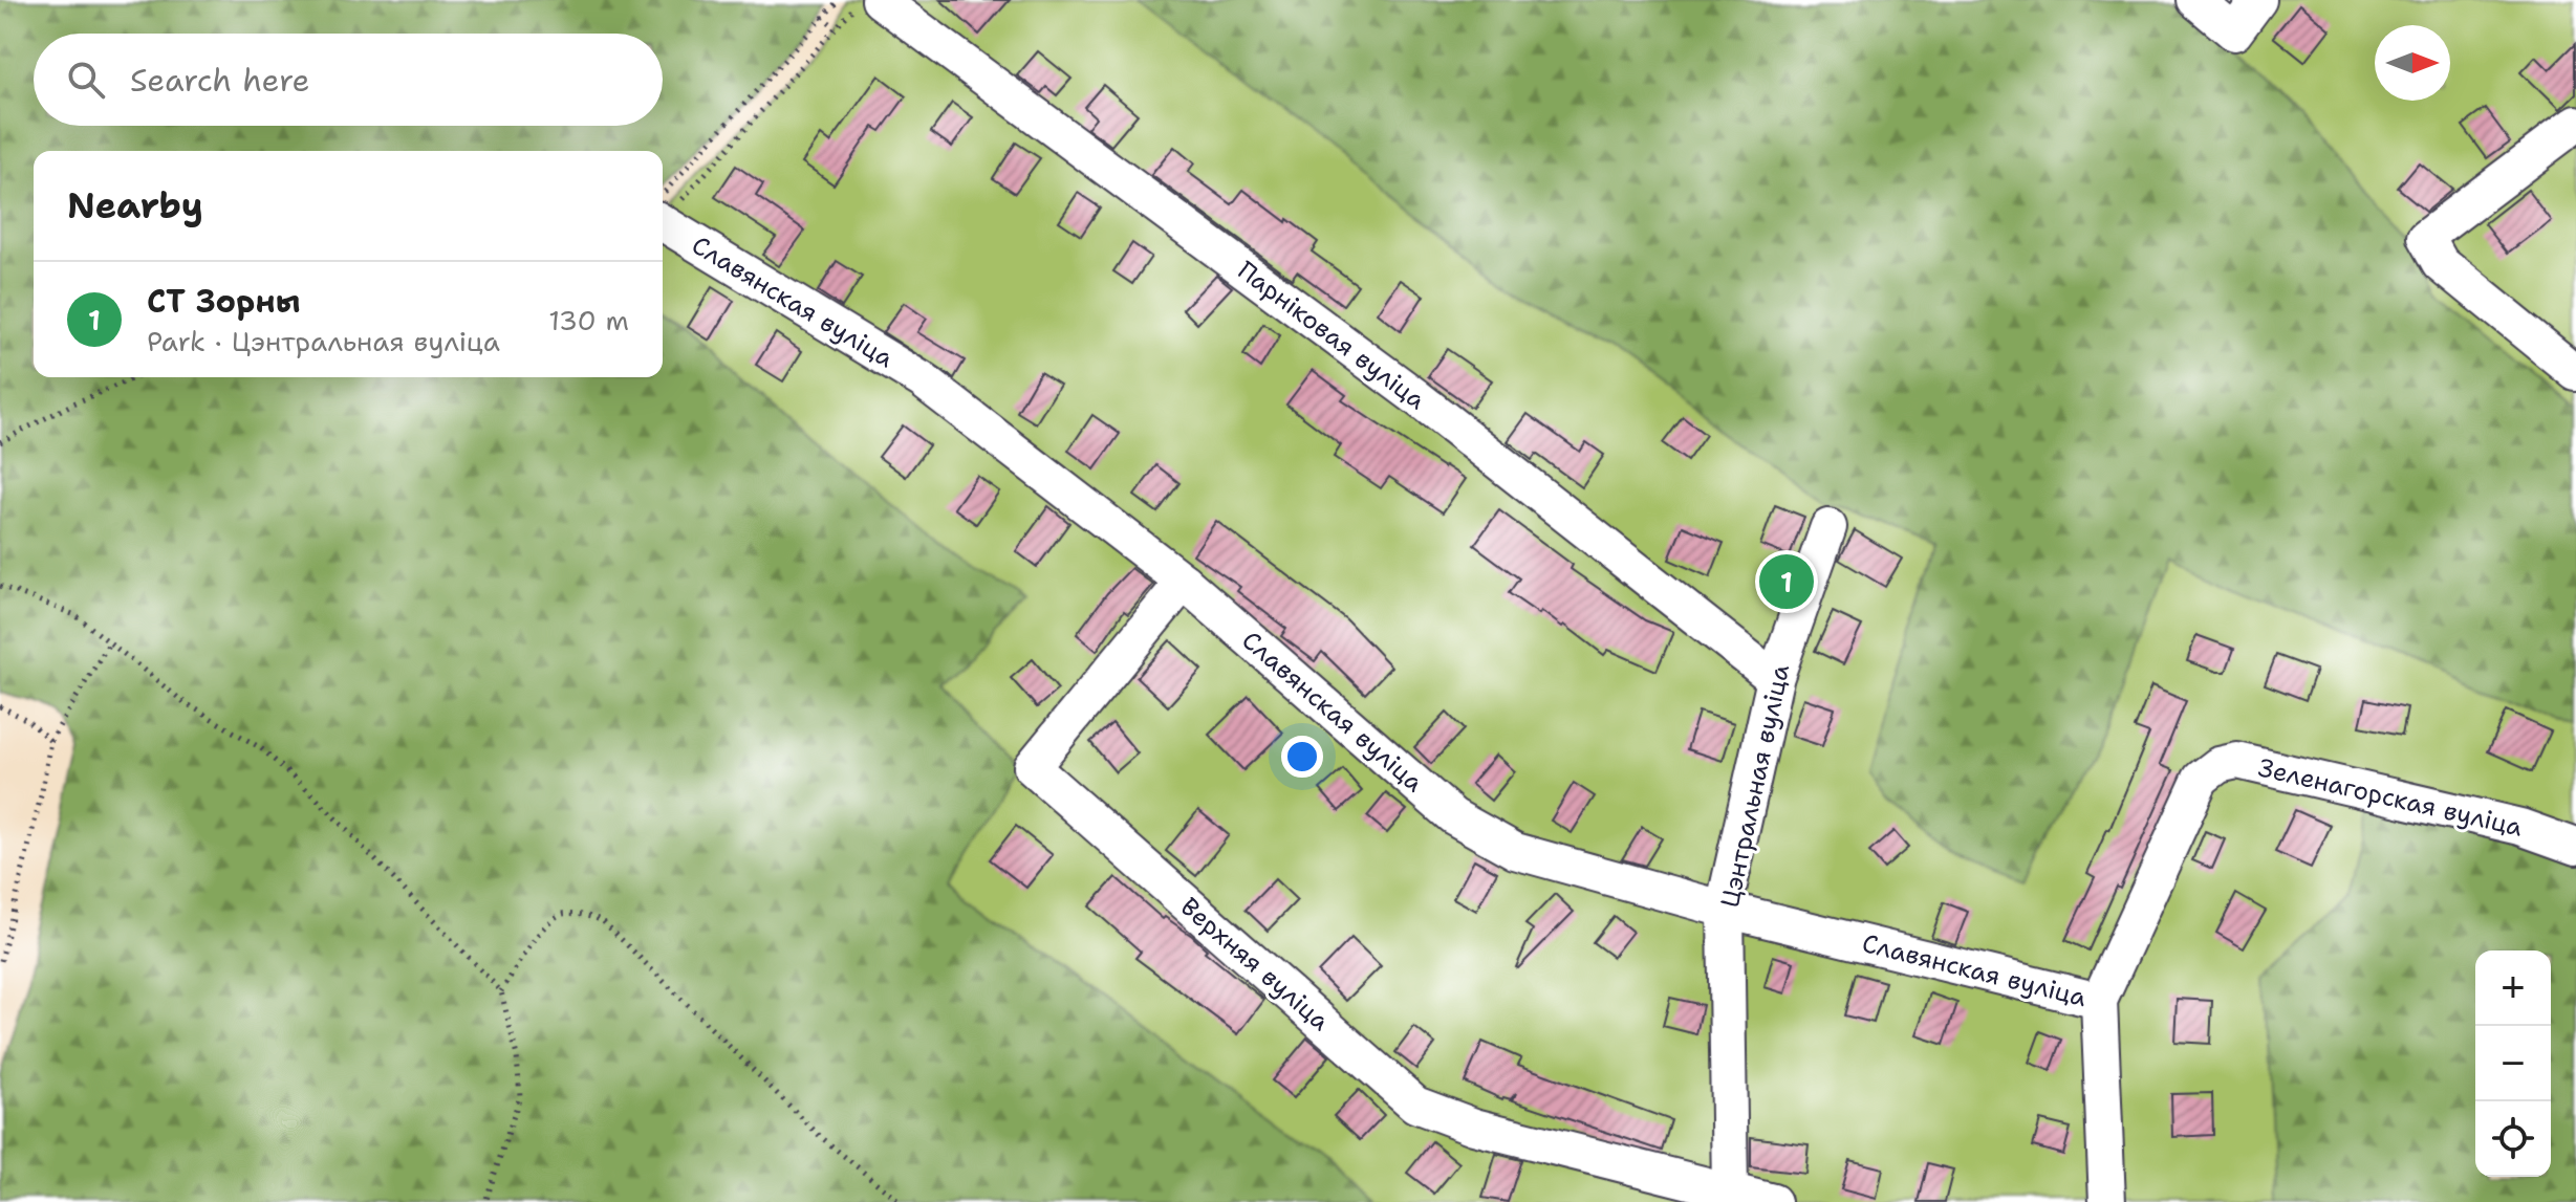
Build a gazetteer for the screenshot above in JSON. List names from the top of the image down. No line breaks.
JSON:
{"streets":{"street":["Славянская вуліца","Парніковая вуліца","Цэнтральная вуліца","Зеленагорская вуліца","Верхняя вуліца"]},"crossings":[["Славянская вуліца","Цэнтральная вуліца"],["Славянская вуліца","Зеленагорская вуліца"],["Славянская вуліца","Верхняя вуліца"],["Парніковая вуліца","Цэнтральная вуліца"],["Цэнтральная вуліца","Верхняя вуліца"]],"north":"right","page":{"search":"Search here","heading":"Nearby","list":[{"mark":"1","name":"СТ Зорны","note":"Park · Цэнтральная вуліца","value":"130 m"}],"pins":"1","map_buttons":["+","−"]}}
